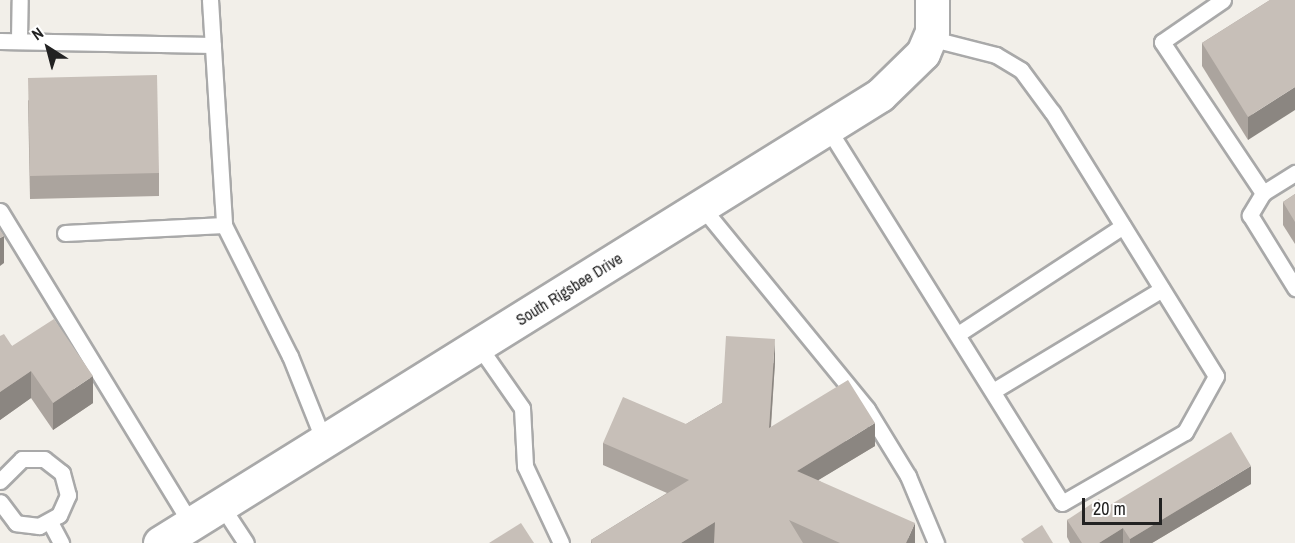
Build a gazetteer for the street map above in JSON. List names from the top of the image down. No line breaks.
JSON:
{"streets":{"street":["South Rigsbee Drive"]},"scale_bar":"20 m","north":"top left"}
